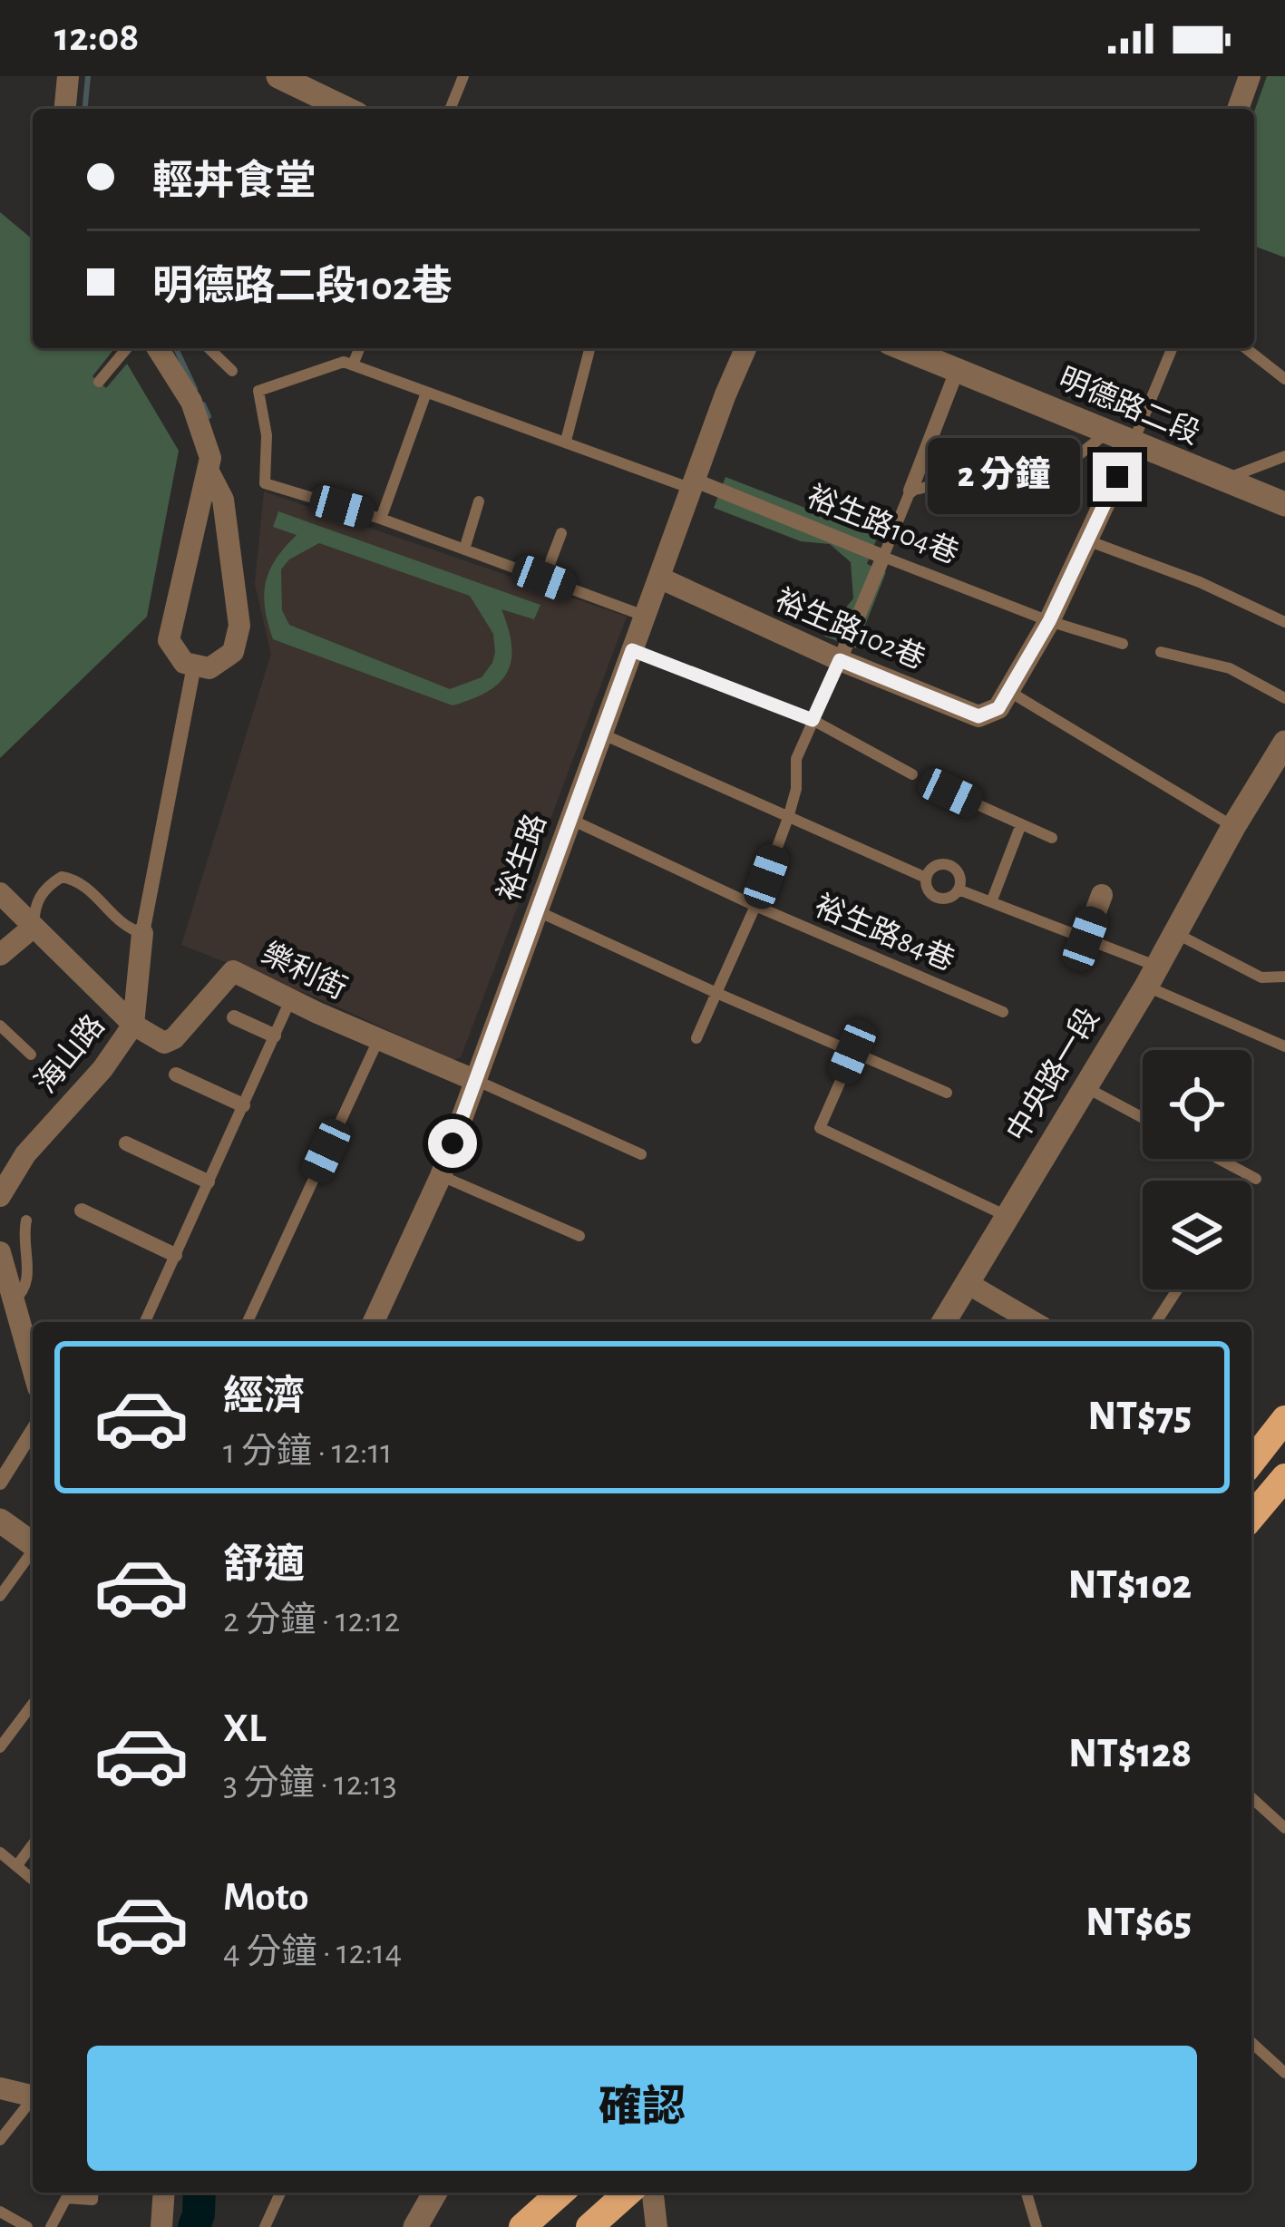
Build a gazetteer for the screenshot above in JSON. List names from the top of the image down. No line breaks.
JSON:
{"streets":{"street":["明德路二段","裕生路104巷","裕生路102巷","裕生路","樂利街","海山路","中央路一段"],"lane":["裕生路84巷"]},"crossings":[["裕生路104巷","裕生路"],["裕生路102巷","裕生路"],["裕生路","裕生路84巷"],["裕生路","樂利街"],["樂利街","海山路"]],"page":{"status":"12:08","banner":["輕丼食堂","明德路二段102巷"],"bubble":"2 分鐘","list":[{"name":"經濟","note":"1 分鐘 · 12:11","value":"NT$75"},{"name":"舒適","note":"2 分鐘 · 12:12","value":"NT$102"},{"name":"XL","note":"3 分鐘 · 12:13","value":"NT$128"},{"name":"Moto","note":"4 分鐘 · 12:14","value":"NT$65"}],"buttons":"確認"}}
